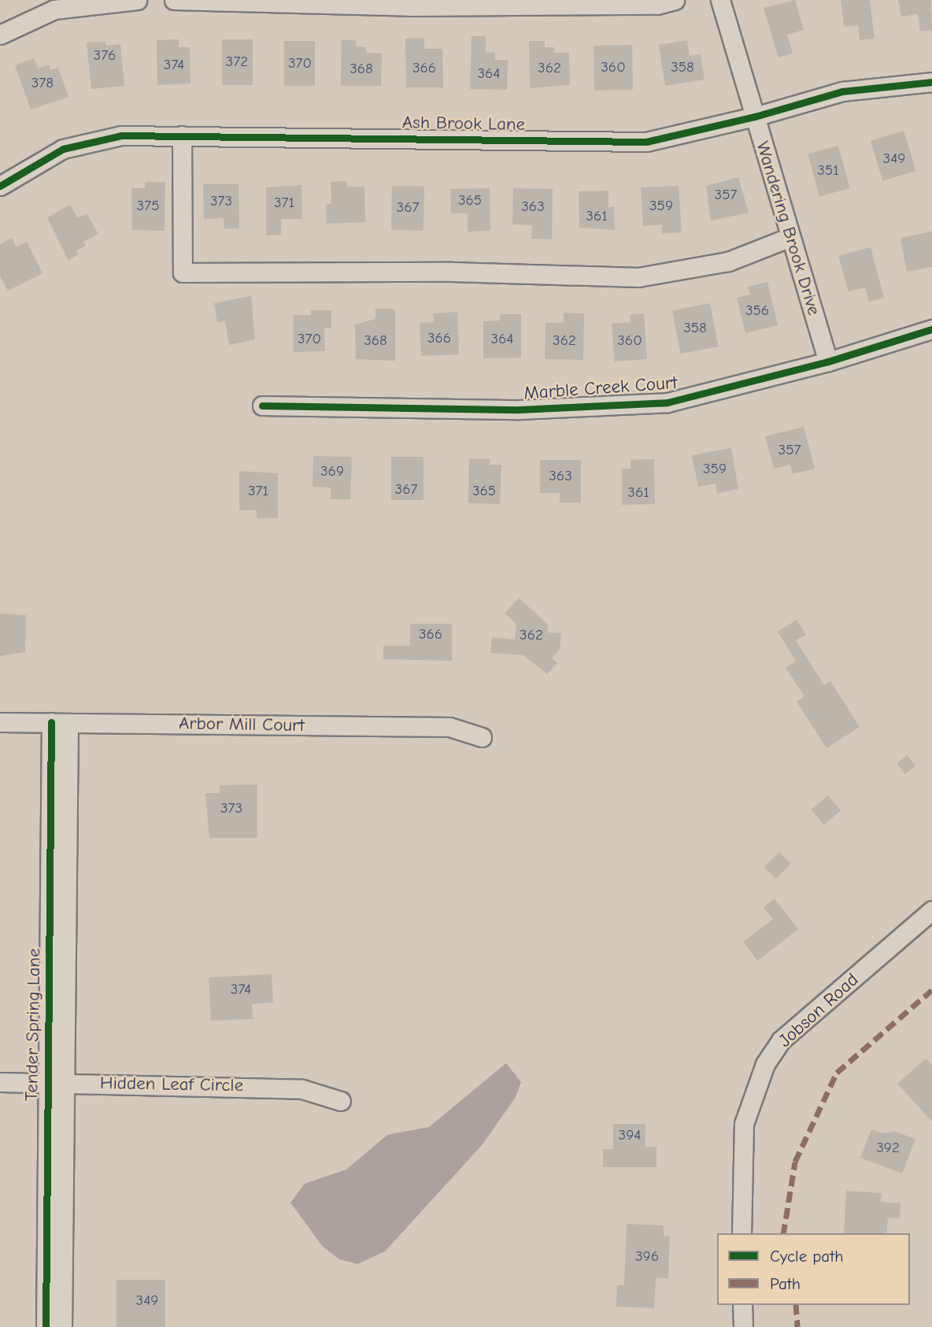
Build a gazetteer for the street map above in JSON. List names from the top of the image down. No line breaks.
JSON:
{"streets":{"street":["Ash Brook Lane","Wandering Brook Drive","Marble Creek Court","Arbor Mill Court","Jobson Road","Tender Spring Lane","Hidden Leaf Circle"]},"crossings":[["Ash Brook Lane","Wandering Brook Drive"],["Wandering Brook Drive","Marble Creek Court"],["Arbor Mill Court","Tender Spring Lane"],["Tender Spring Lane","Hidden Leaf Circle"]],"house_numbers":["376","372","370","374","360","358","366","362","368","364","378","349","351","357","365","373","371","375","359","363","367","361","356","358","366","370","364","368","362","360","357","359","369","363","367","371","365","361","366","362","373","374","394","392","396","349"],"legend":["Cycle path","Path"]}
